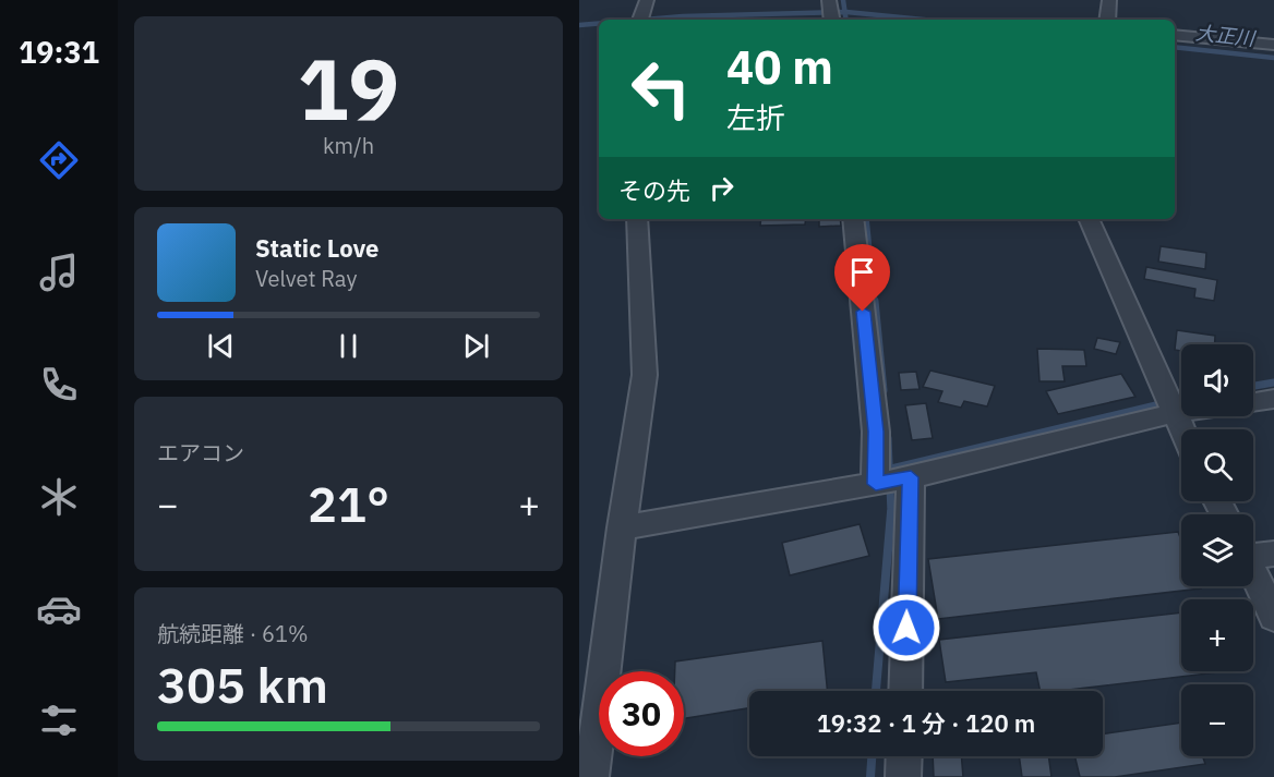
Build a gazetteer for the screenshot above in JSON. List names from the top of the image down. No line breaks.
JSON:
{"water":["大正川"],"page":{"tabs":"19:31","tile":[["19","km/h"],"エアコン",["航続距離 · 61%","305 km"]],"turn":["40 m","左折"],"then":"その先","song":["Static Love","Velvet Ray"],"map_buttons":["+","−"],"heat":["−","21°","+"],"limit":"30","trip":"19:32 · 1 分 · 120 m"}}
